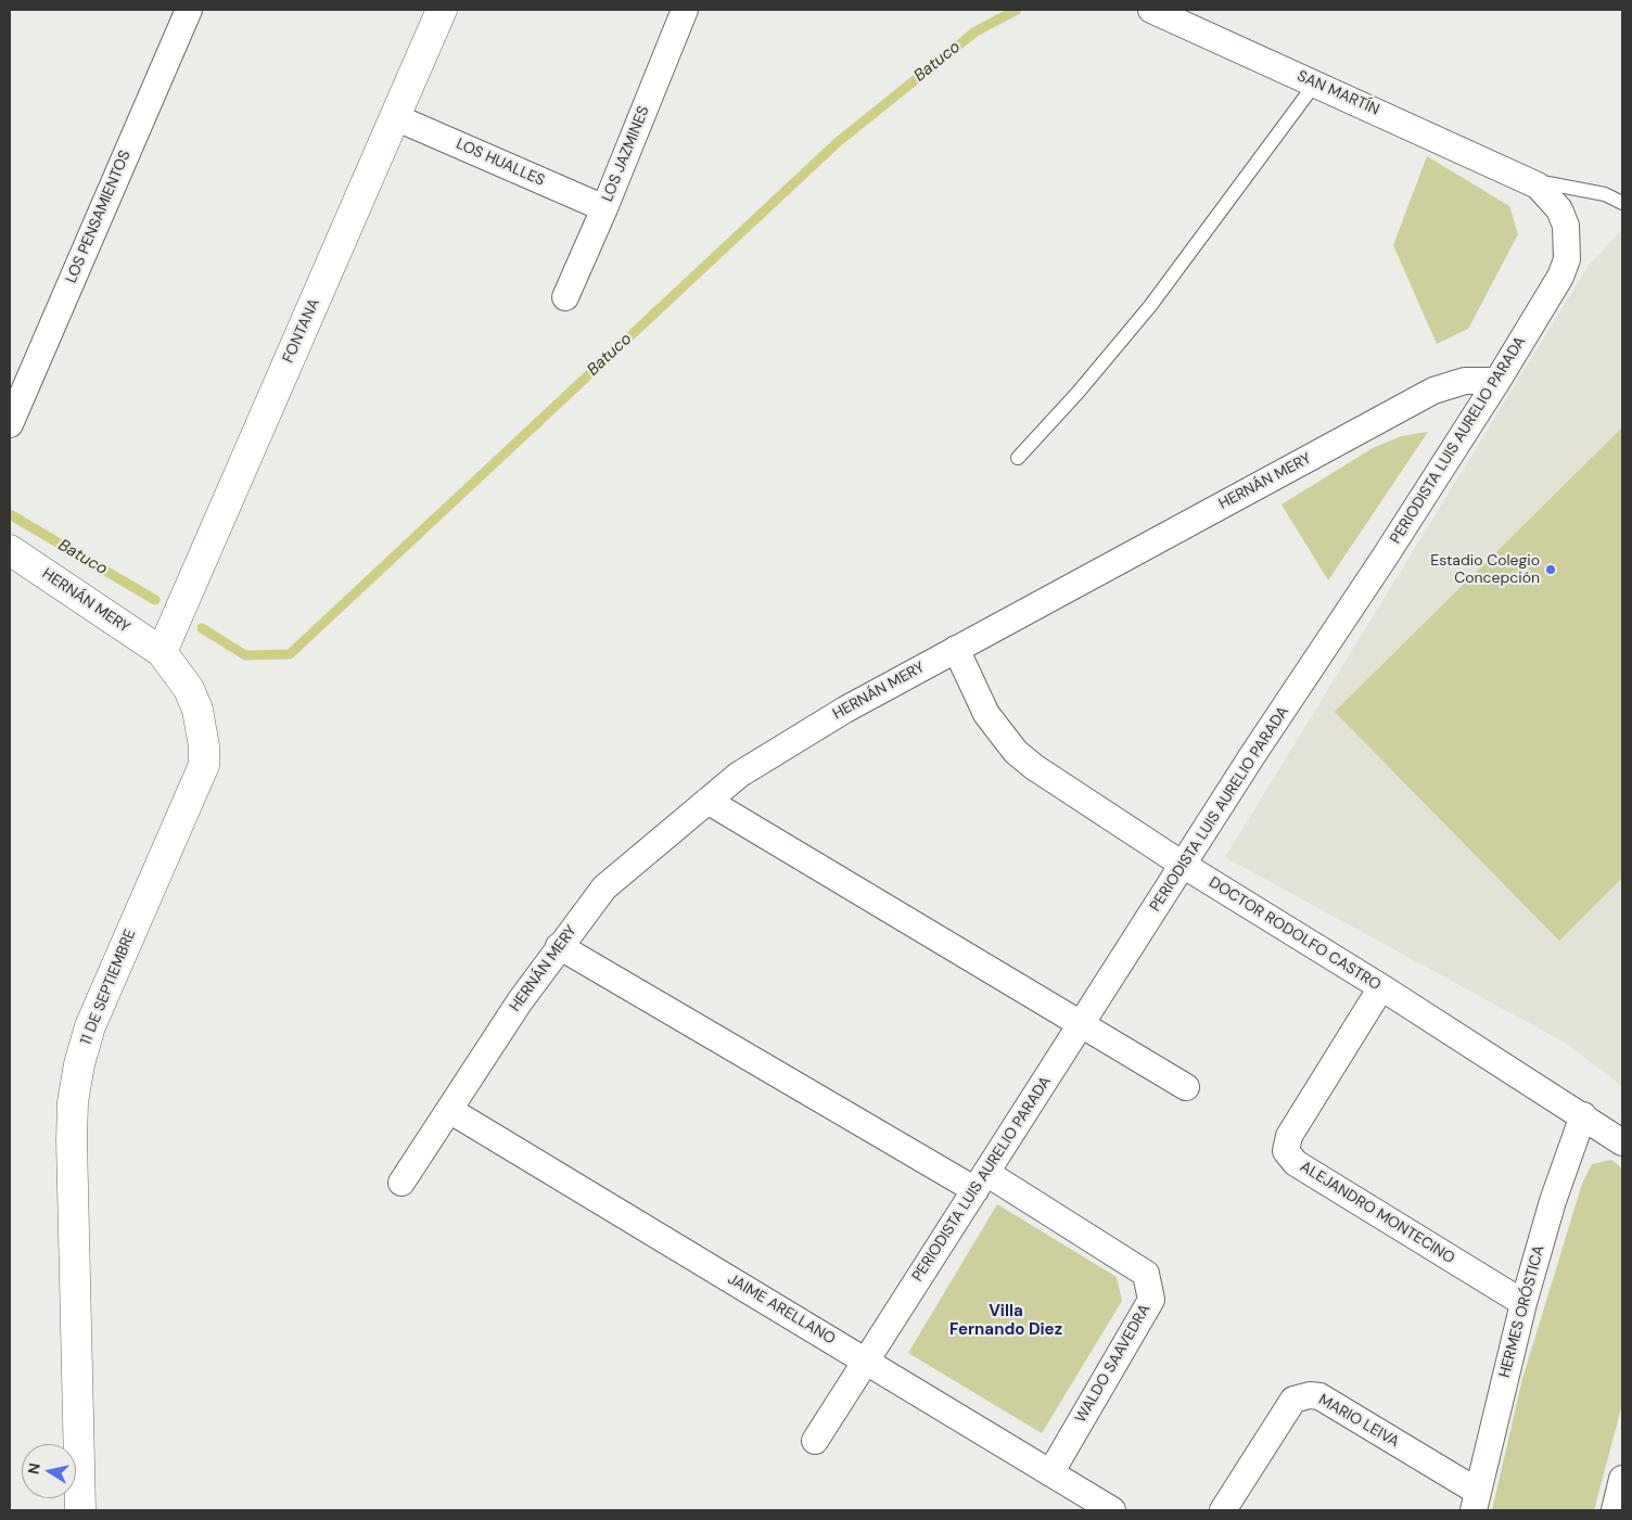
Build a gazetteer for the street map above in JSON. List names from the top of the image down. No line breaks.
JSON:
{"streets":{"main road":["FONTANA","HERNÁN MERY","11 DE SEPTIEMBRE"],"street":["SAN MARTÍN","LOS JAZMINES","LOS HUALLES","LOS PENSAMIENTOS","PERIODISTA LUIS AURELIO PARADA","DOCTOR RODOLFO CASTRO","ALEJANDRO MONTECINO","JAIME ARELLANO","HERMES ORÓSTICA","WALDO SAAVEDRA","MARIO LEIVA"]},"crossings":[["SAN MARTÍN","PERIODISTA LUIS AURELIO PARADA"],["LOS JAZMINES","LOS HUALLES"],["LOS HUALLES","FONTANA"],["FONTANA","HERNÁN MERY"],["FONTANA","11 DE SEPTIEMBRE"],["PERIODISTA LUIS AURELIO PARADA","HERNÁN MERY"],["PERIODISTA LUIS AURELIO PARADA","DOCTOR RODOLFO CASTRO"],["PERIODISTA LUIS AURELIO PARADA","JAIME ARELLANO"],["PERIODISTA LUIS AURELIO PARADA","WALDO SAAVEDRA"],["HERNÁN MERY","DOCTOR RODOLFO CASTRO"],["HERNÁN MERY","11 DE SEPTIEMBRE"],["HERNÁN MERY","JAIME ARELLANO"],["HERNÁN MERY","WALDO SAAVEDRA"],["DOCTOR RODOLFO CASTRO","ALEJANDRO MONTECINO"],["DOCTOR RODOLFO CASTRO","HERMES ORÓSTICA"],["ALEJANDRO MONTECINO","HERMES ORÓSTICA"],["JAIME ARELLANO","WALDO SAAVEDRA"],["HERMES ORÓSTICA","MARIO LEIVA"]],"districts":["Villa Fernando Diez"],"water":["Batuco"],"places":["Estadio Colegio Concepción"],"north":"left"}
